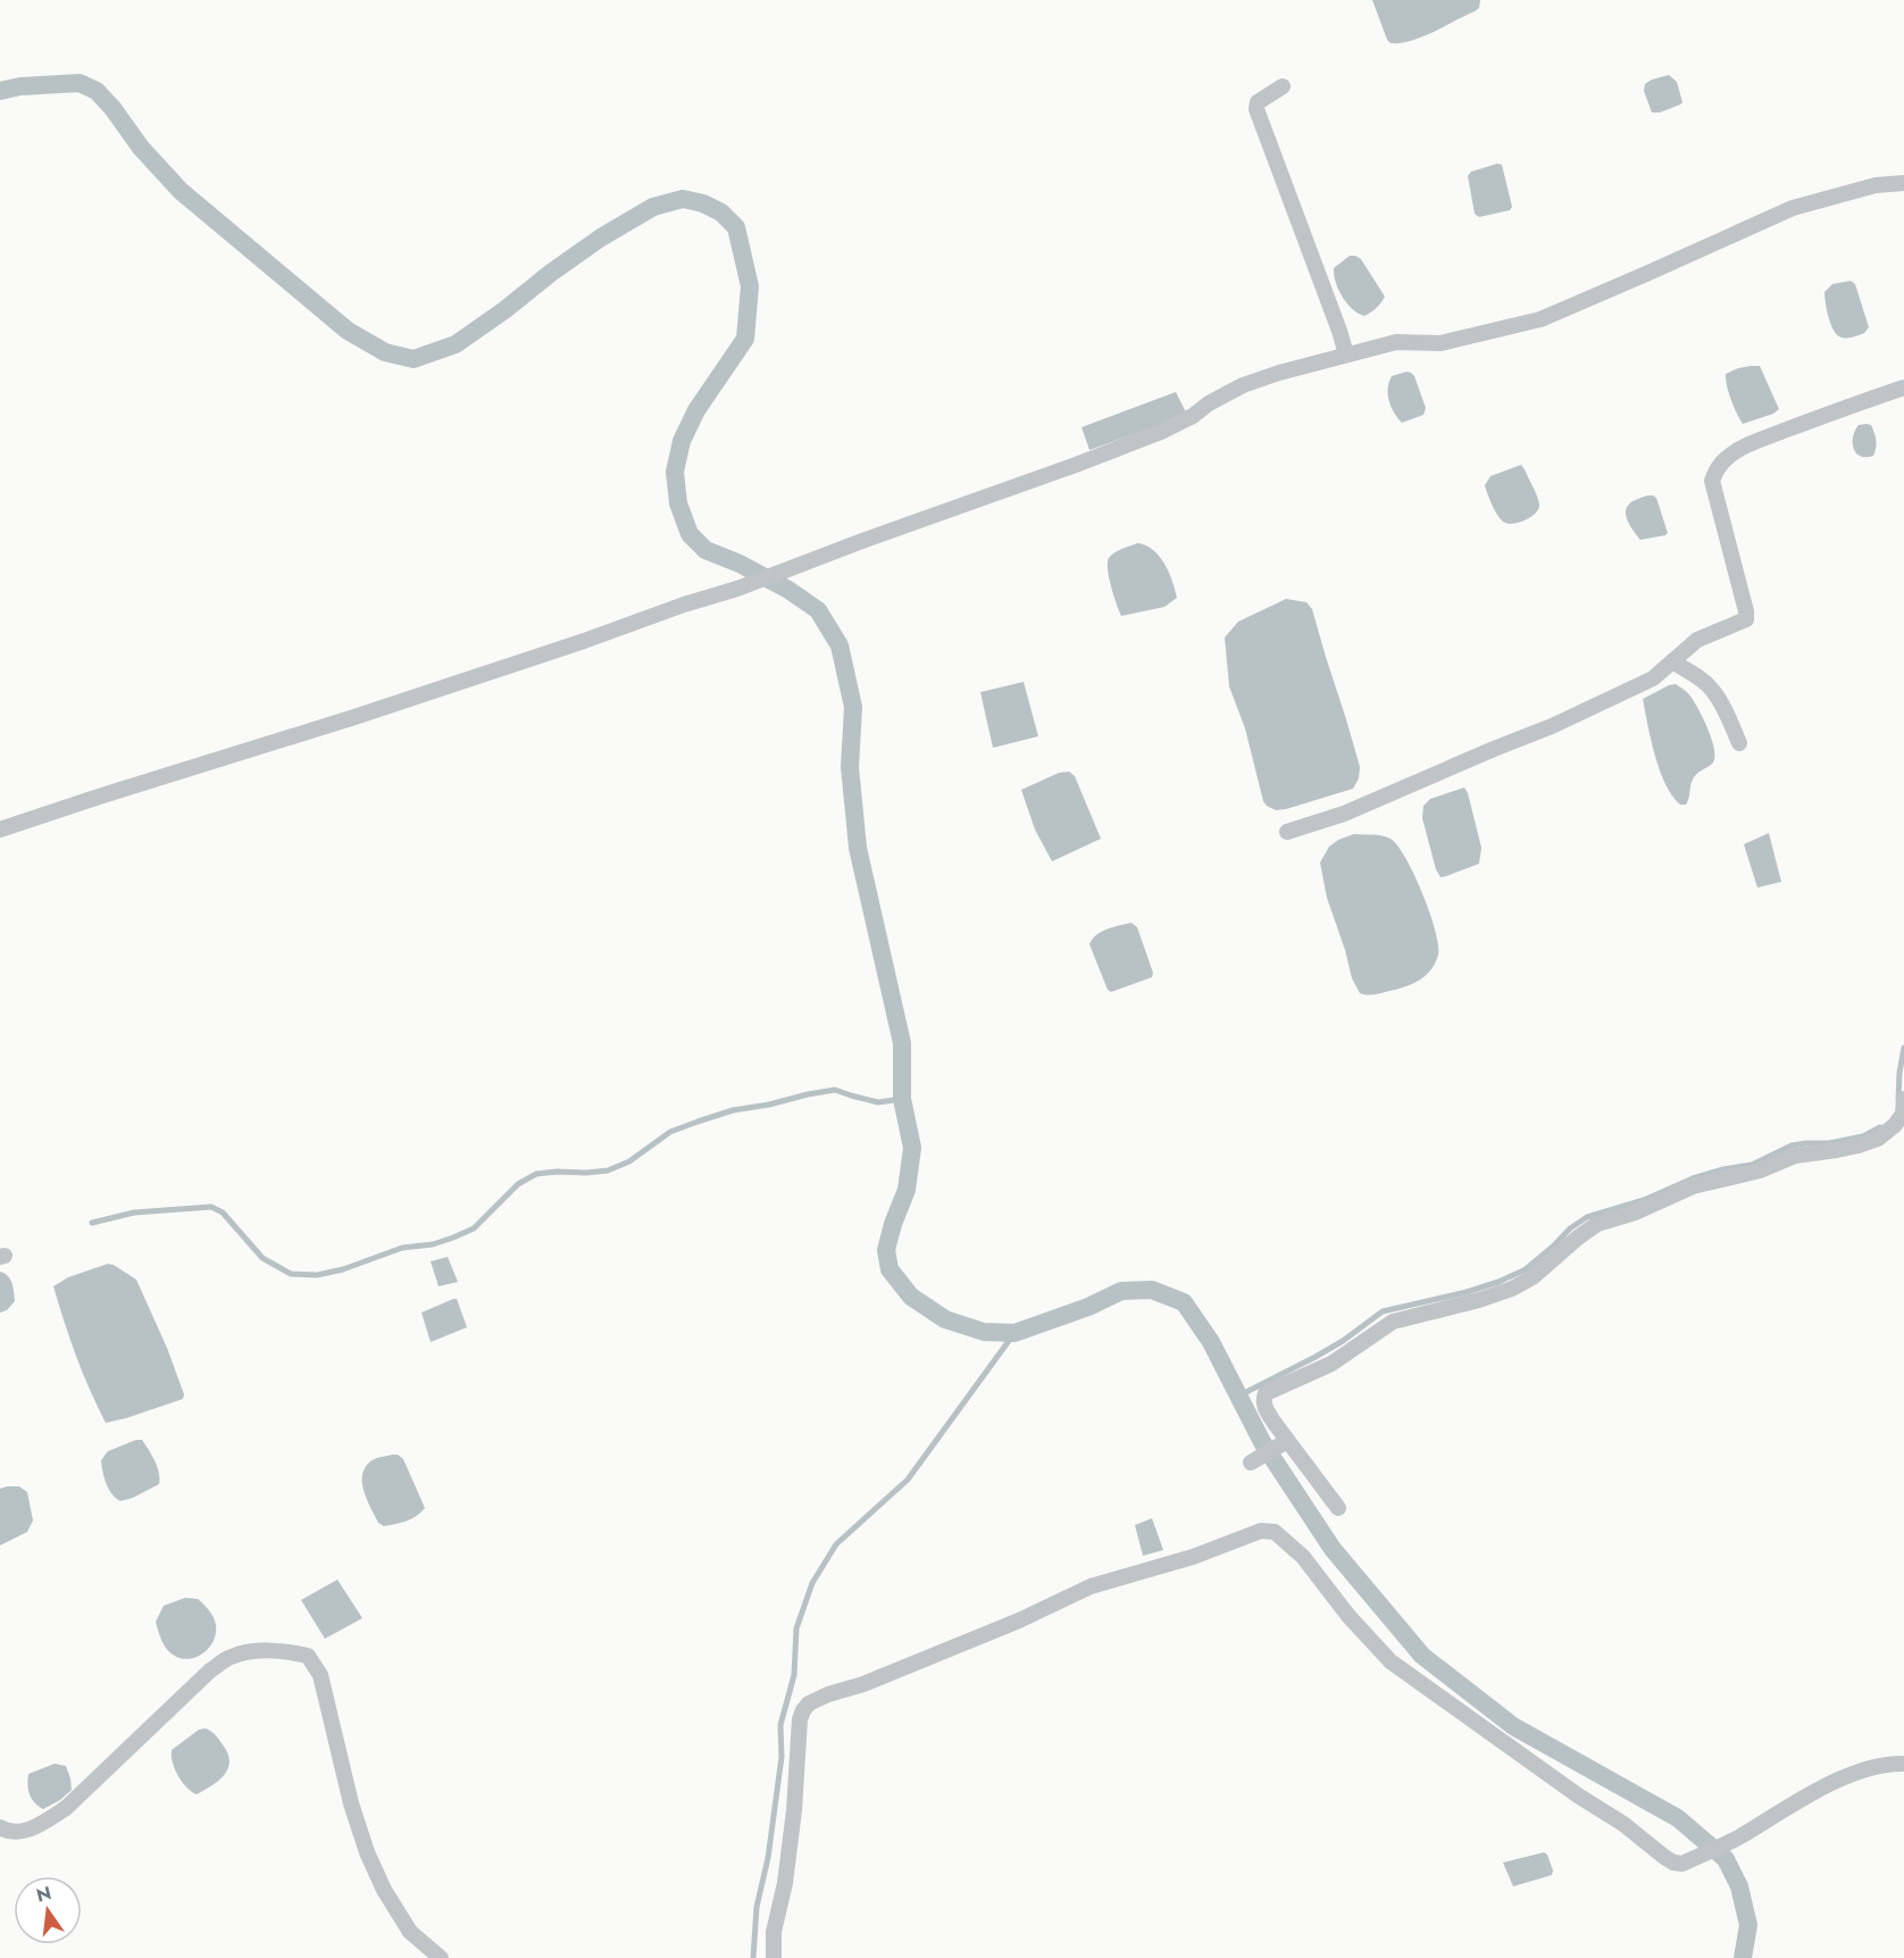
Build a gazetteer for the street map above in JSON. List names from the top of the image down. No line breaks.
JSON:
{"north":"top"}
